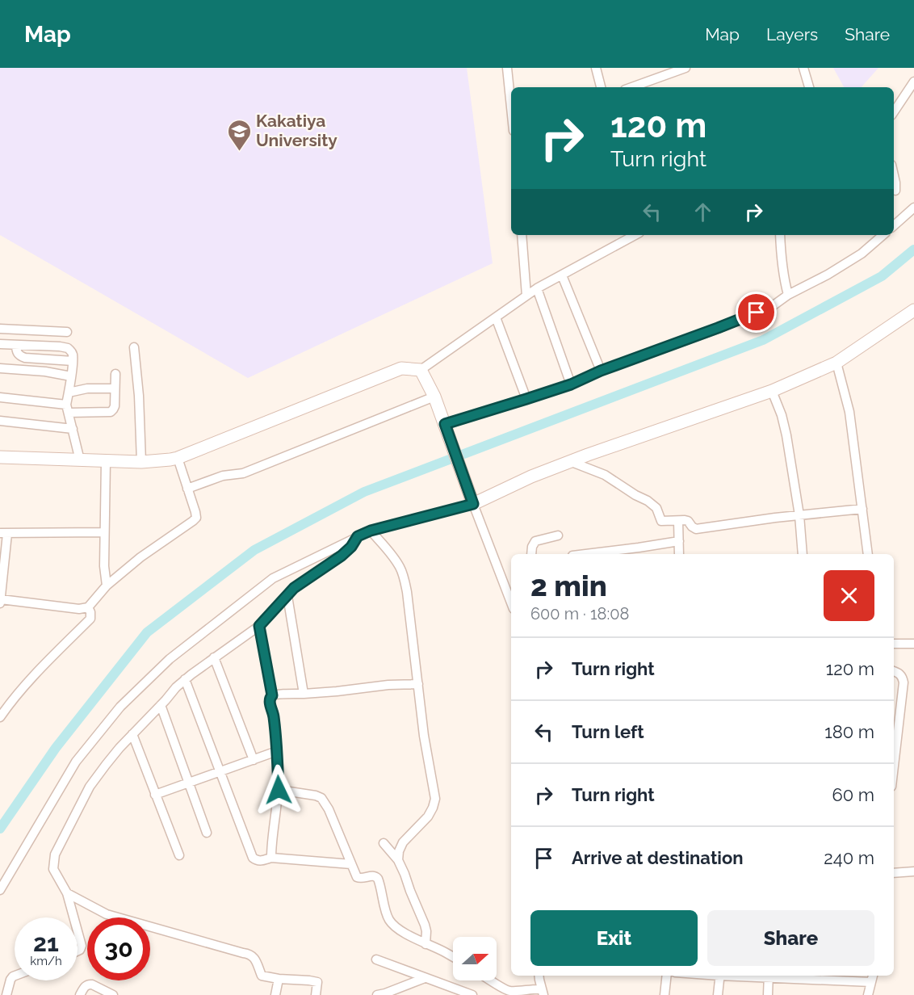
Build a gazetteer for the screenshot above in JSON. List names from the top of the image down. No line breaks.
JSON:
{"places":{"school or university":["Kakatiya University"]},"north":"right","page":{"header":"Map","nav":["Map","Layers","Share"],"turn":["120 m","Turn right"],"heading":["2 min","600 m · 18:08"],"list":[{"name":"Turn right","value":"120 m"},{"name":"Turn left","value":"180 m"},{"name":"Turn right","value":"60 m"},{"name":"Arrive at destination","value":"240 m"}],"buttons":["Exit","Share"],"speed":"21 km/h","limit":"30"}}
